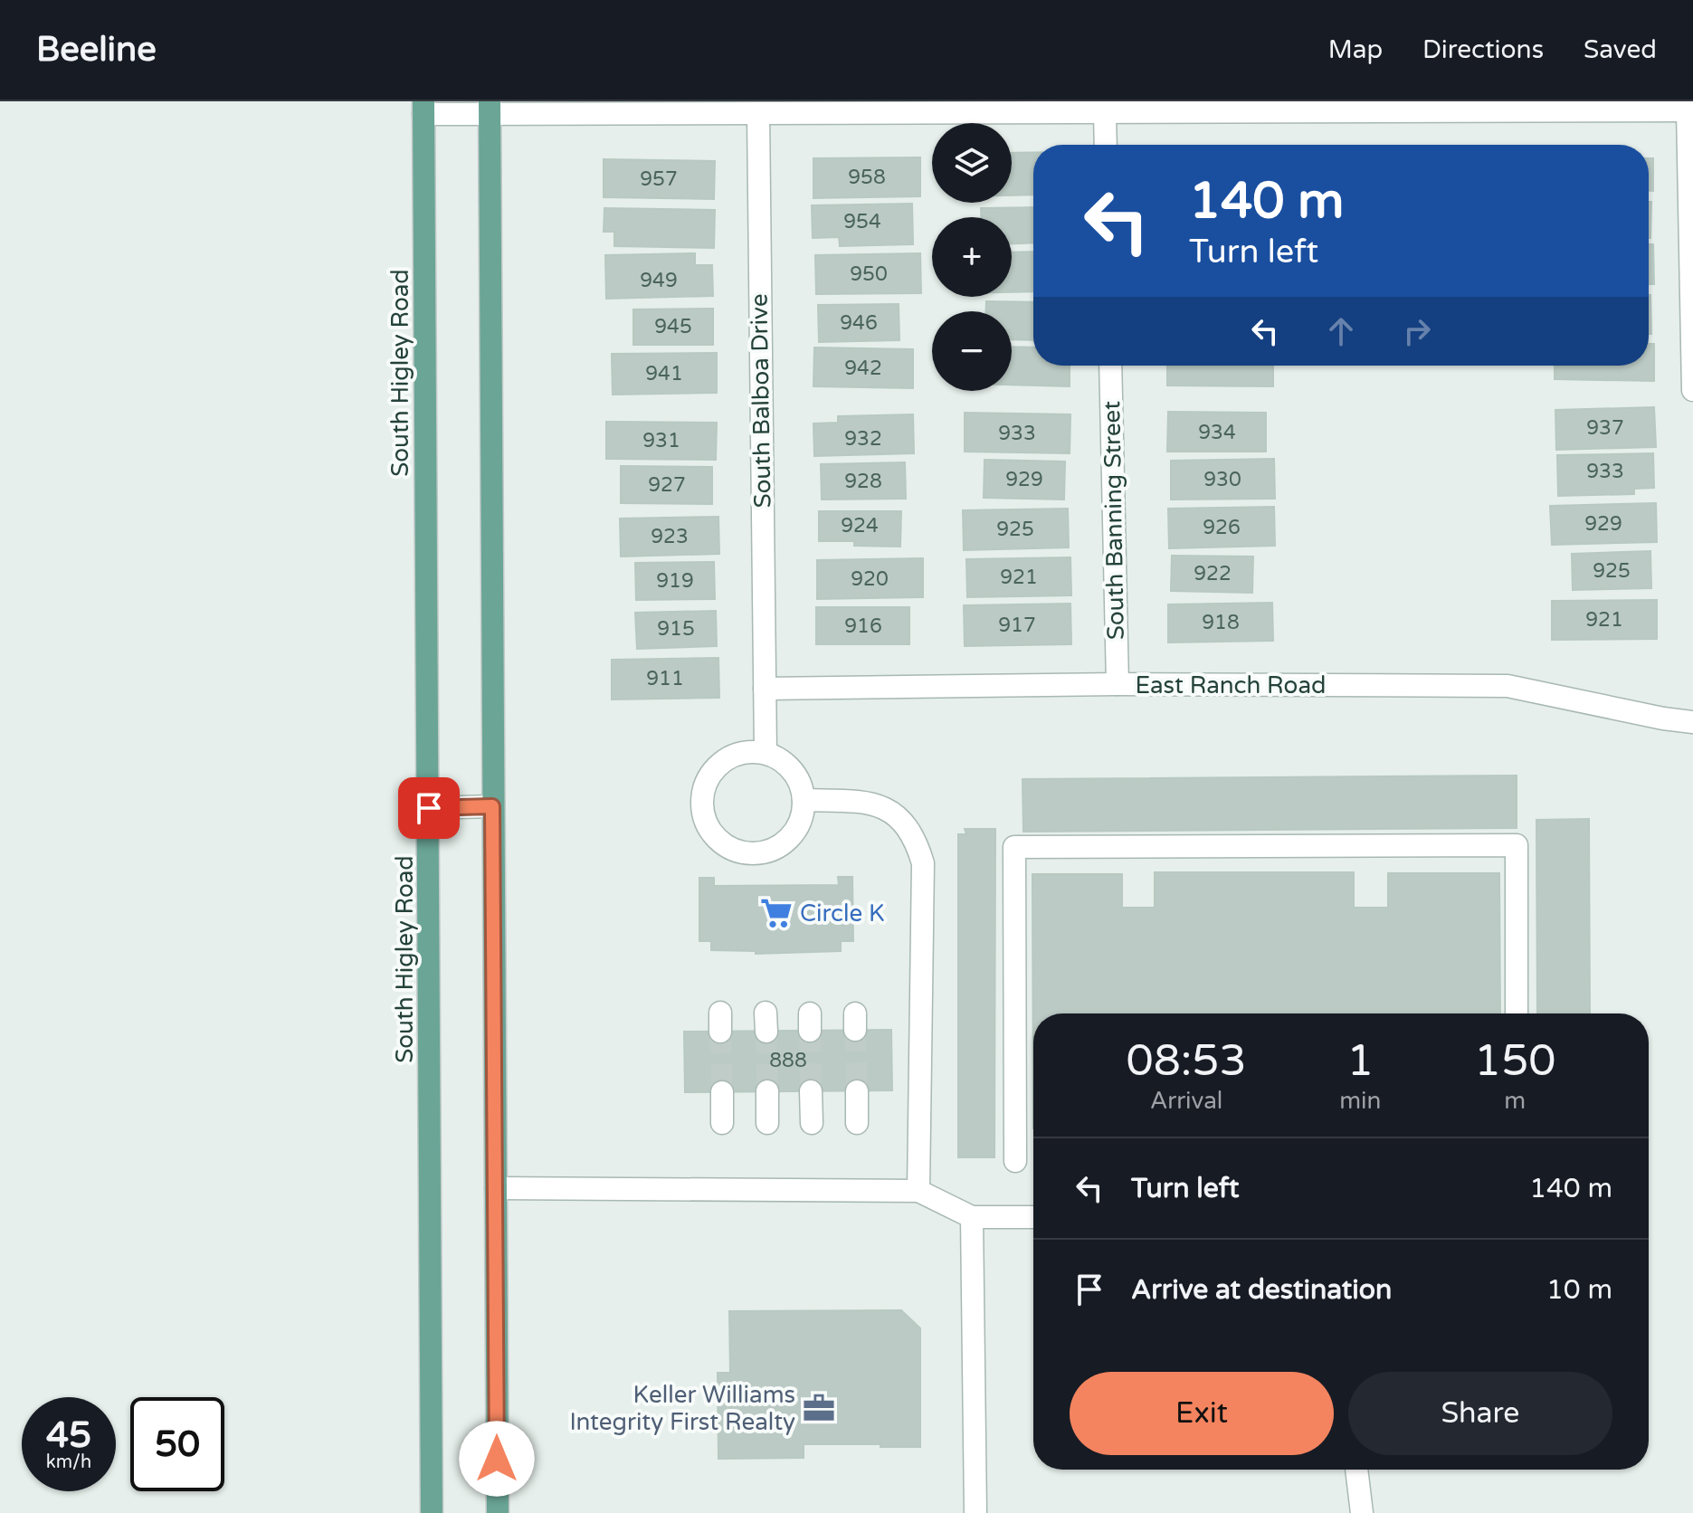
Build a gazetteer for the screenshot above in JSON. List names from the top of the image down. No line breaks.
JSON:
{"streets":{"main road":["South Higley Road"],"street":["South Balboa Drive","South Banning Street","East Ranch Road"]},"crossings":[["South Balboa Drive","East Ranch Road"],["South Banning Street","East Ranch Road"]],"places":{"supermarket":["Circle K"],"office":["Keller Williams Integrity First Realty"]},"house_numbers":["958","957","954","950","949","946","945","942","941","937","934","933","932","931","933","929","930","928","927","929","924","926","925","923","925","922","921","920","919","921","918","917","916","915","911","888"],"page":{"header":"Beeline","nav":["Map","Directions","Saved"],"map_buttons":["+","−"],"turn":["140 m","Turn left"],"eta":["08:53","Arrival","1","min","150","m"],"list":[{"name":"Turn left","value":"140 m"},{"name":"Arrive at destination","value":"10 m"}],"buttons":["Exit","Share"],"speed":"45 km/h","limit":"50"}}
